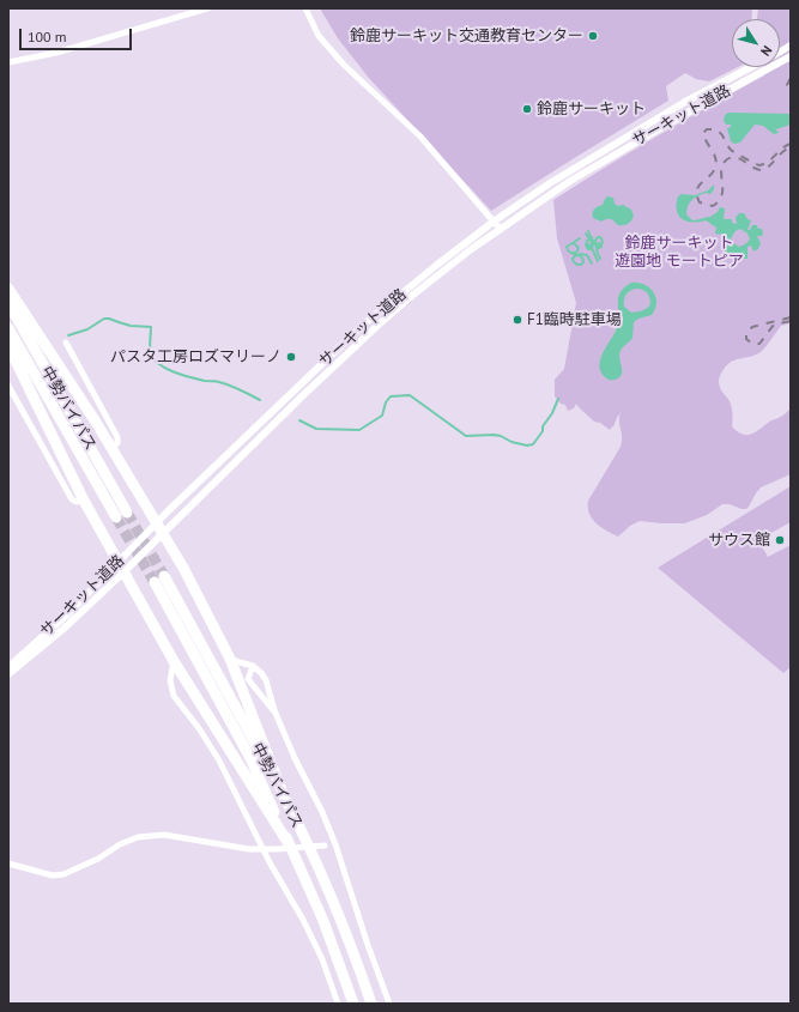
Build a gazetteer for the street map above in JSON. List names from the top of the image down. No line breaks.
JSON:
{"streets":{"highway":["中勢バイパス"],"street":["サーキット道路"]},"parks":["鈴鹿サーキット 遊園地 モートピア"],"places":["鈴鹿サーキット交通教育センター","鈴鹿サーキット","F1臨時駐車場","パスタ工房ロズマリーノ","サウス館"],"scale_bar":"100 m","north":"bottom right"}
